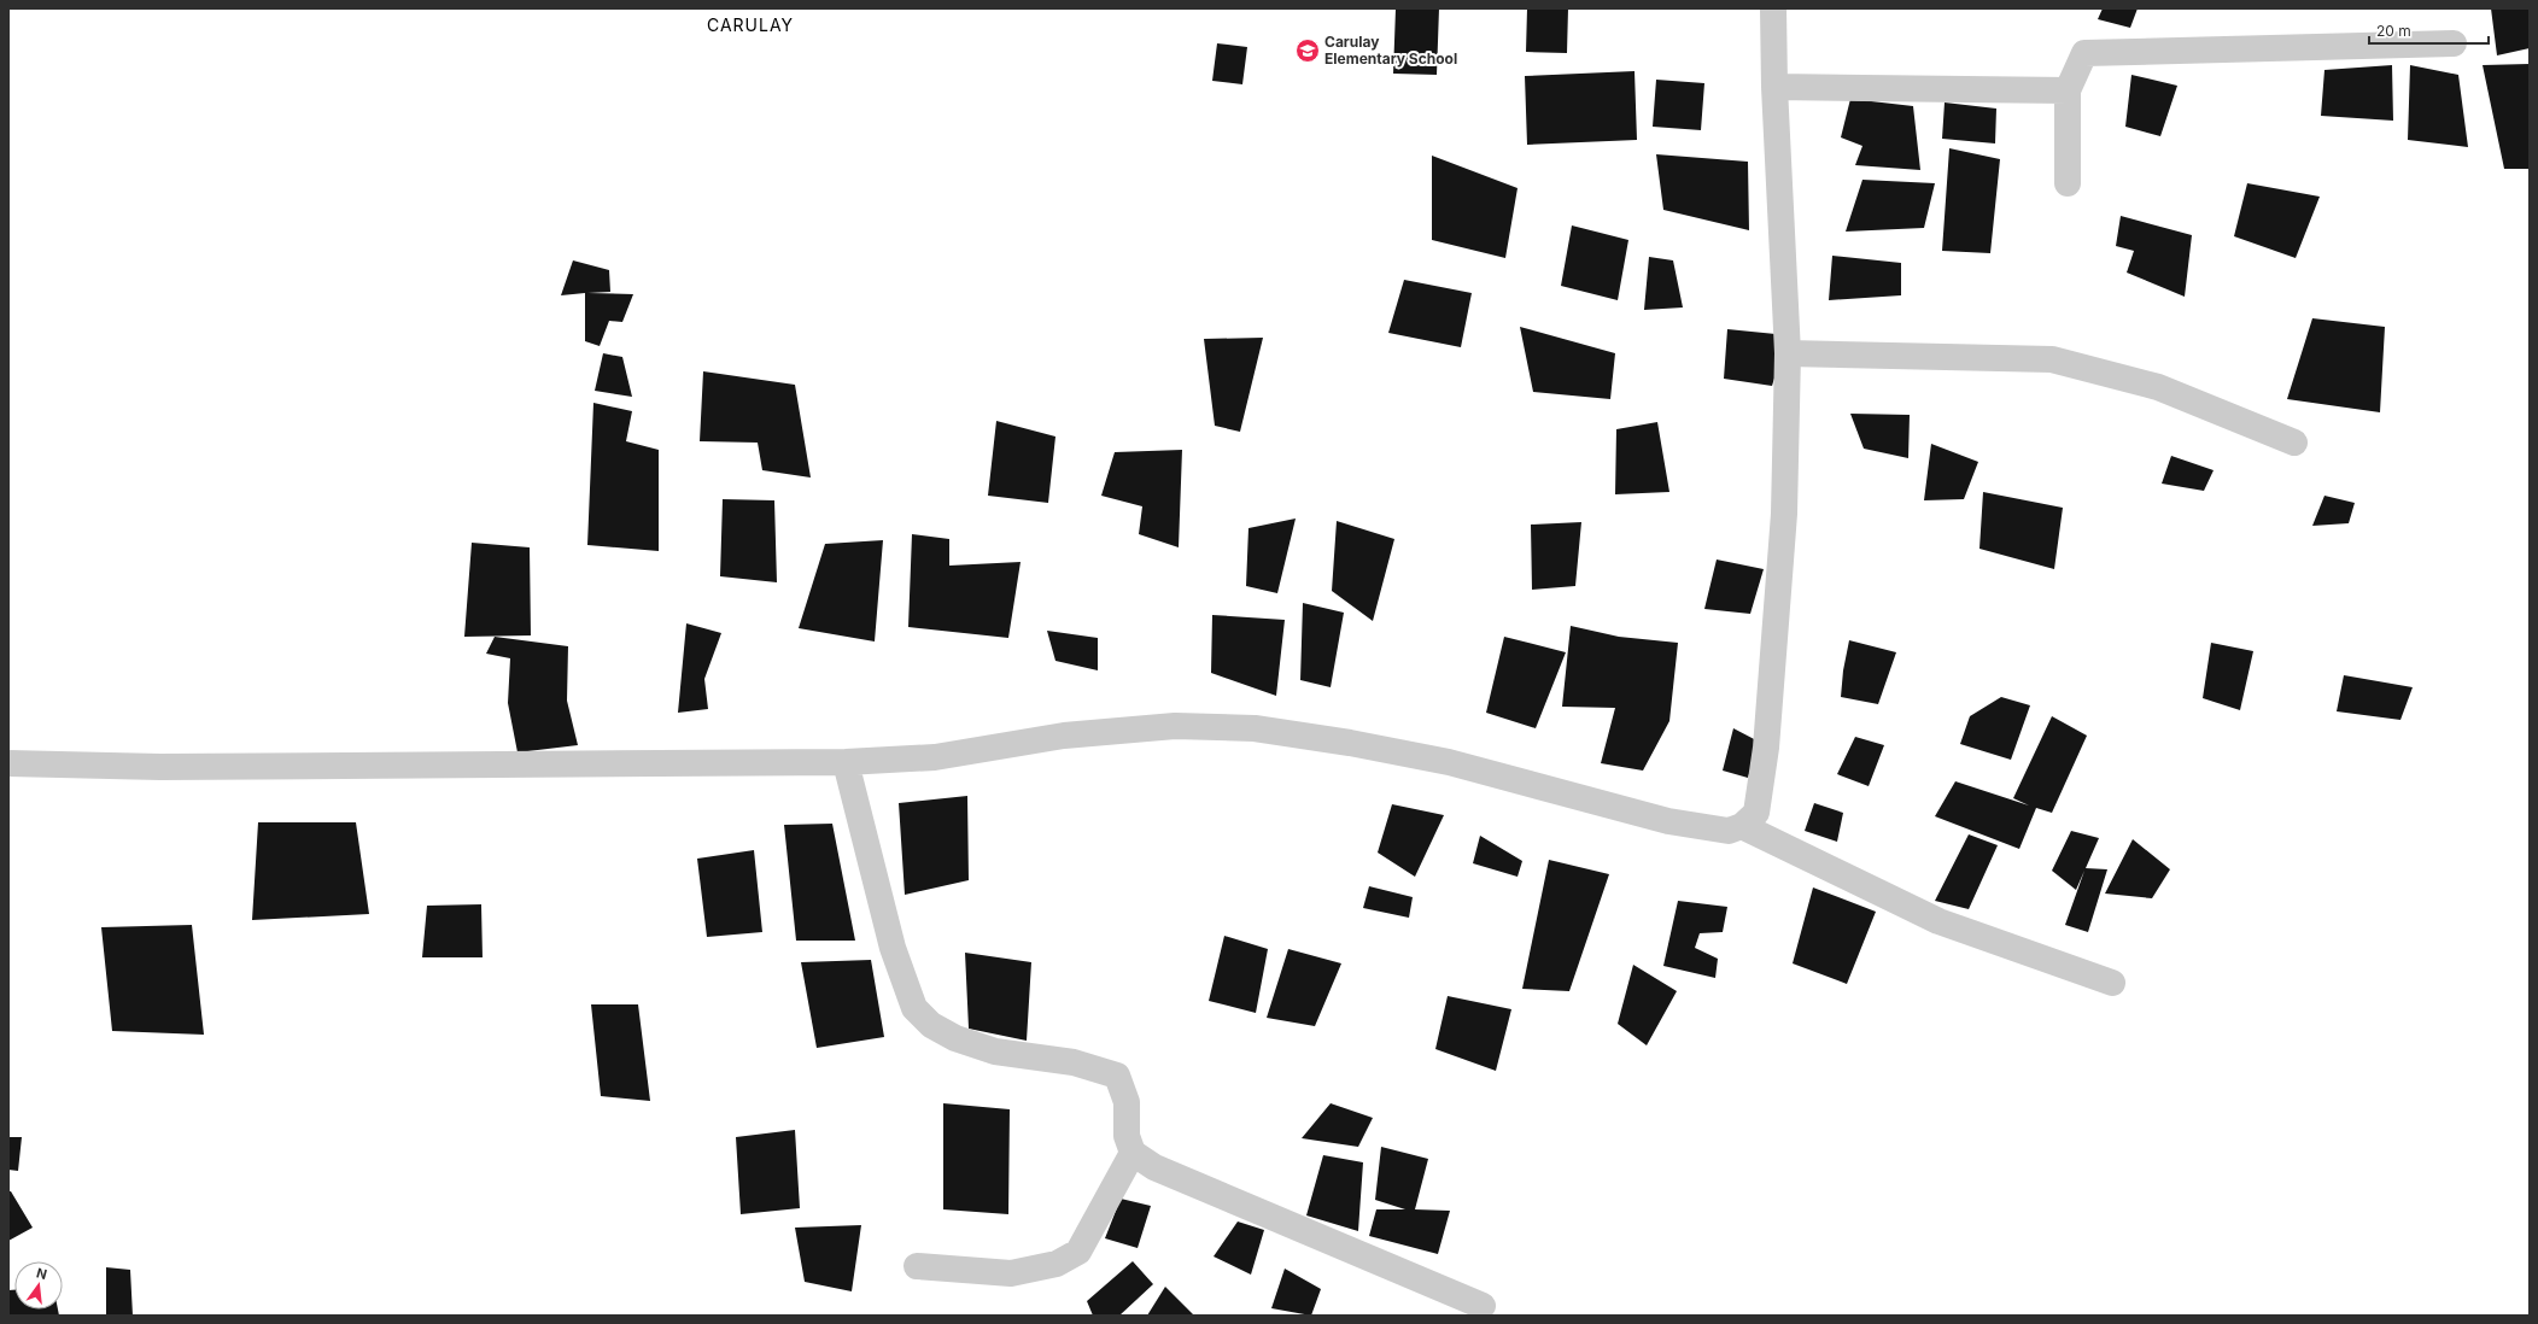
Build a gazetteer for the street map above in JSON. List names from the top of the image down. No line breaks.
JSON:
{"districts":["CARULAY"],"places":{"school or university":["Carulay Elementary School"]},"scale_bar":"20 m","north":"top"}
